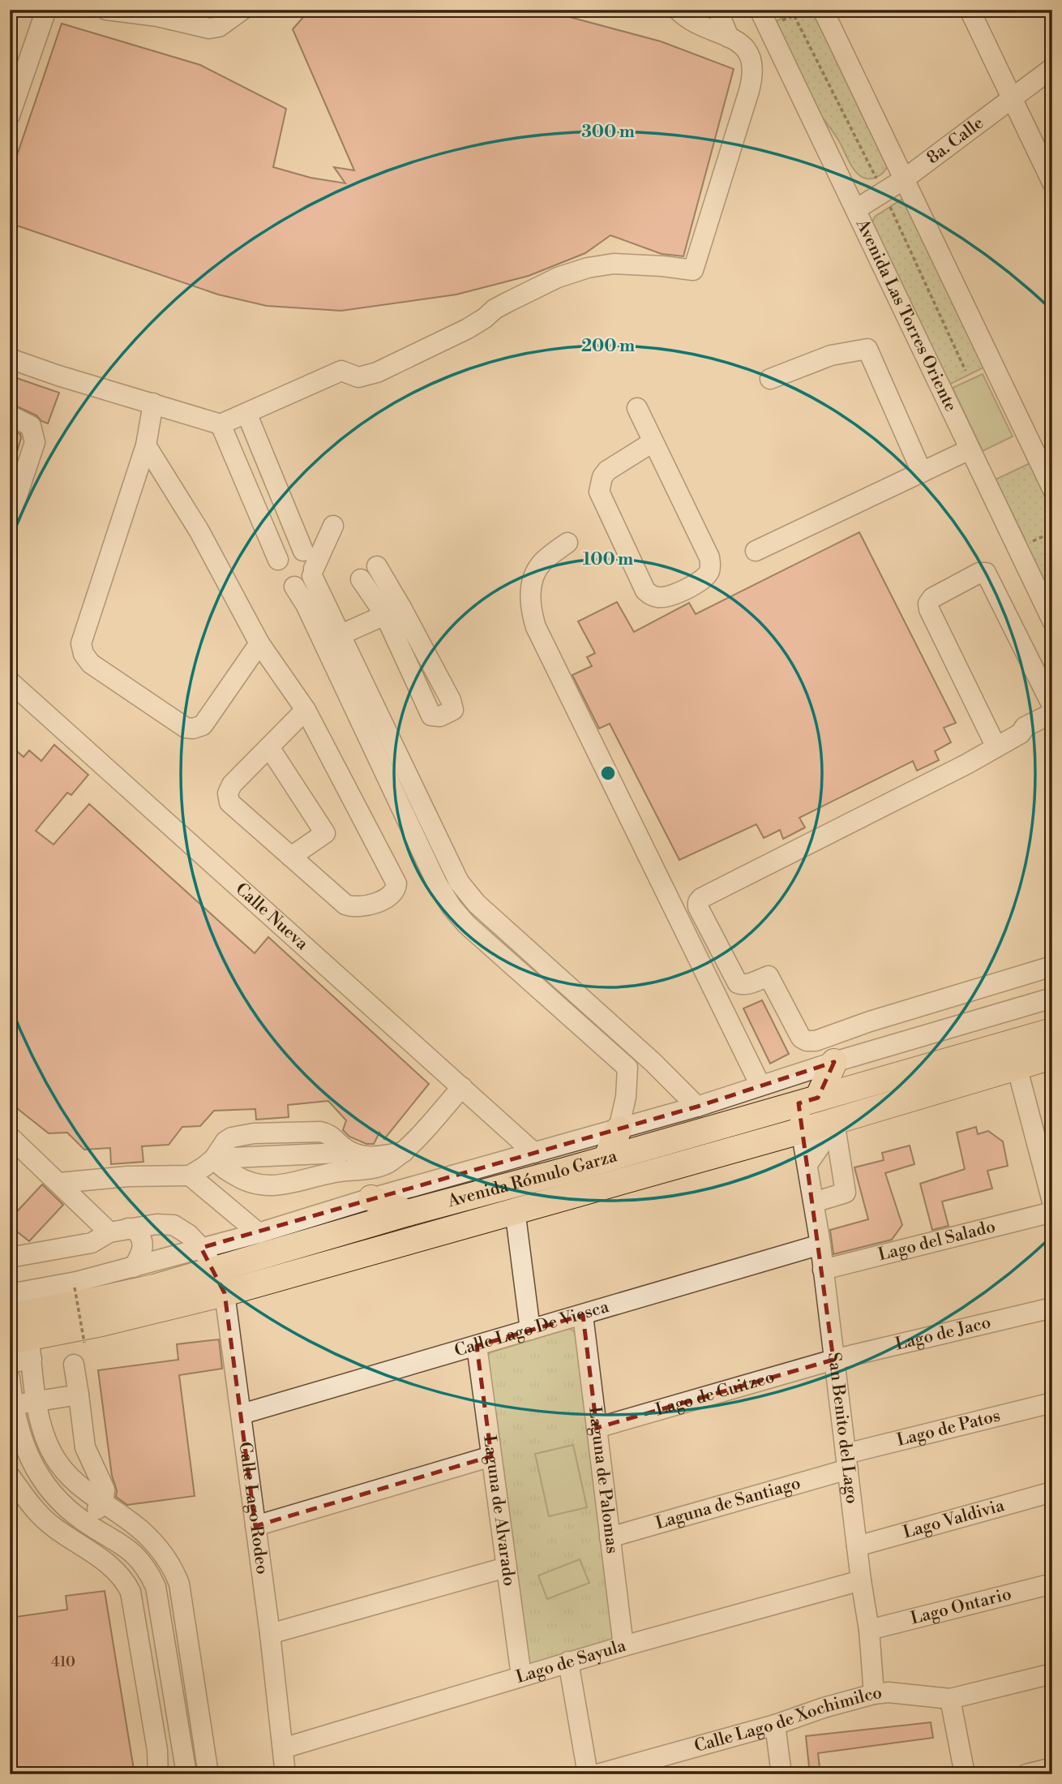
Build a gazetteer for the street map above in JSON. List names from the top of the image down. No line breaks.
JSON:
{"streets":{"main road":["Avenida Rómulo Garza"],"street":["8a. Calle","Avenida Las Torres Oriente","Calle Nueva","Lago del Salado","Calle Lago De Viesca","Lago de Jaco","Lago de Cuitzeo","Lago de Patos","San Benito del Lago","Laguna de Palomas","Laguna de Santiago","Calle Lago Rodeo","Laguna de Alvarado","Lago Valdivia","Lago Ontario","Lago de Sayula","Calle Lago de Xochimilco"]},"crossings":[["8a. Calle","Avenida Las Torres Oriente"],["Avenida Rómulo Garza","San Benito del Lago"],["Avenida Rómulo Garza","Calle Lago Rodeo"],["Lago del Salado","San Benito del Lago"],["Calle Lago De Viesca","San Benito del Lago"],["Calle Lago De Viesca","Laguna de Palomas"],["Calle Lago De Viesca","Calle Lago Rodeo"],["Calle Lago De Viesca","Laguna de Alvarado"],["Lago de Jaco","Lago de Cuitzeo"],["Lago de Jaco","San Benito del Lago"],["Lago de Cuitzeo","San Benito del Lago"],["Lago de Cuitzeo","Laguna de Palomas"],["Lago de Patos","San Benito del Lago"],["Lago de Patos","Laguna de Santiago"],["San Benito del Lago","Laguna de Santiago"],["San Benito del Lago","Lago Valdivia"],["San Benito del Lago","Lago Ontario"],["San Benito del Lago","Lago de Sayula"],["San Benito del Lago","Calle Lago de Xochimilco"],["Laguna de Palomas","Laguna de Santiago"],["Laguna de Palomas","Lago de Sayula"],["Calle Lago Rodeo","Lago de Sayula"],["Laguna de Alvarado","Lago de Sayula"]],"house_numbers":["410"],"rings":["300 m","200 m","100 m"]}
